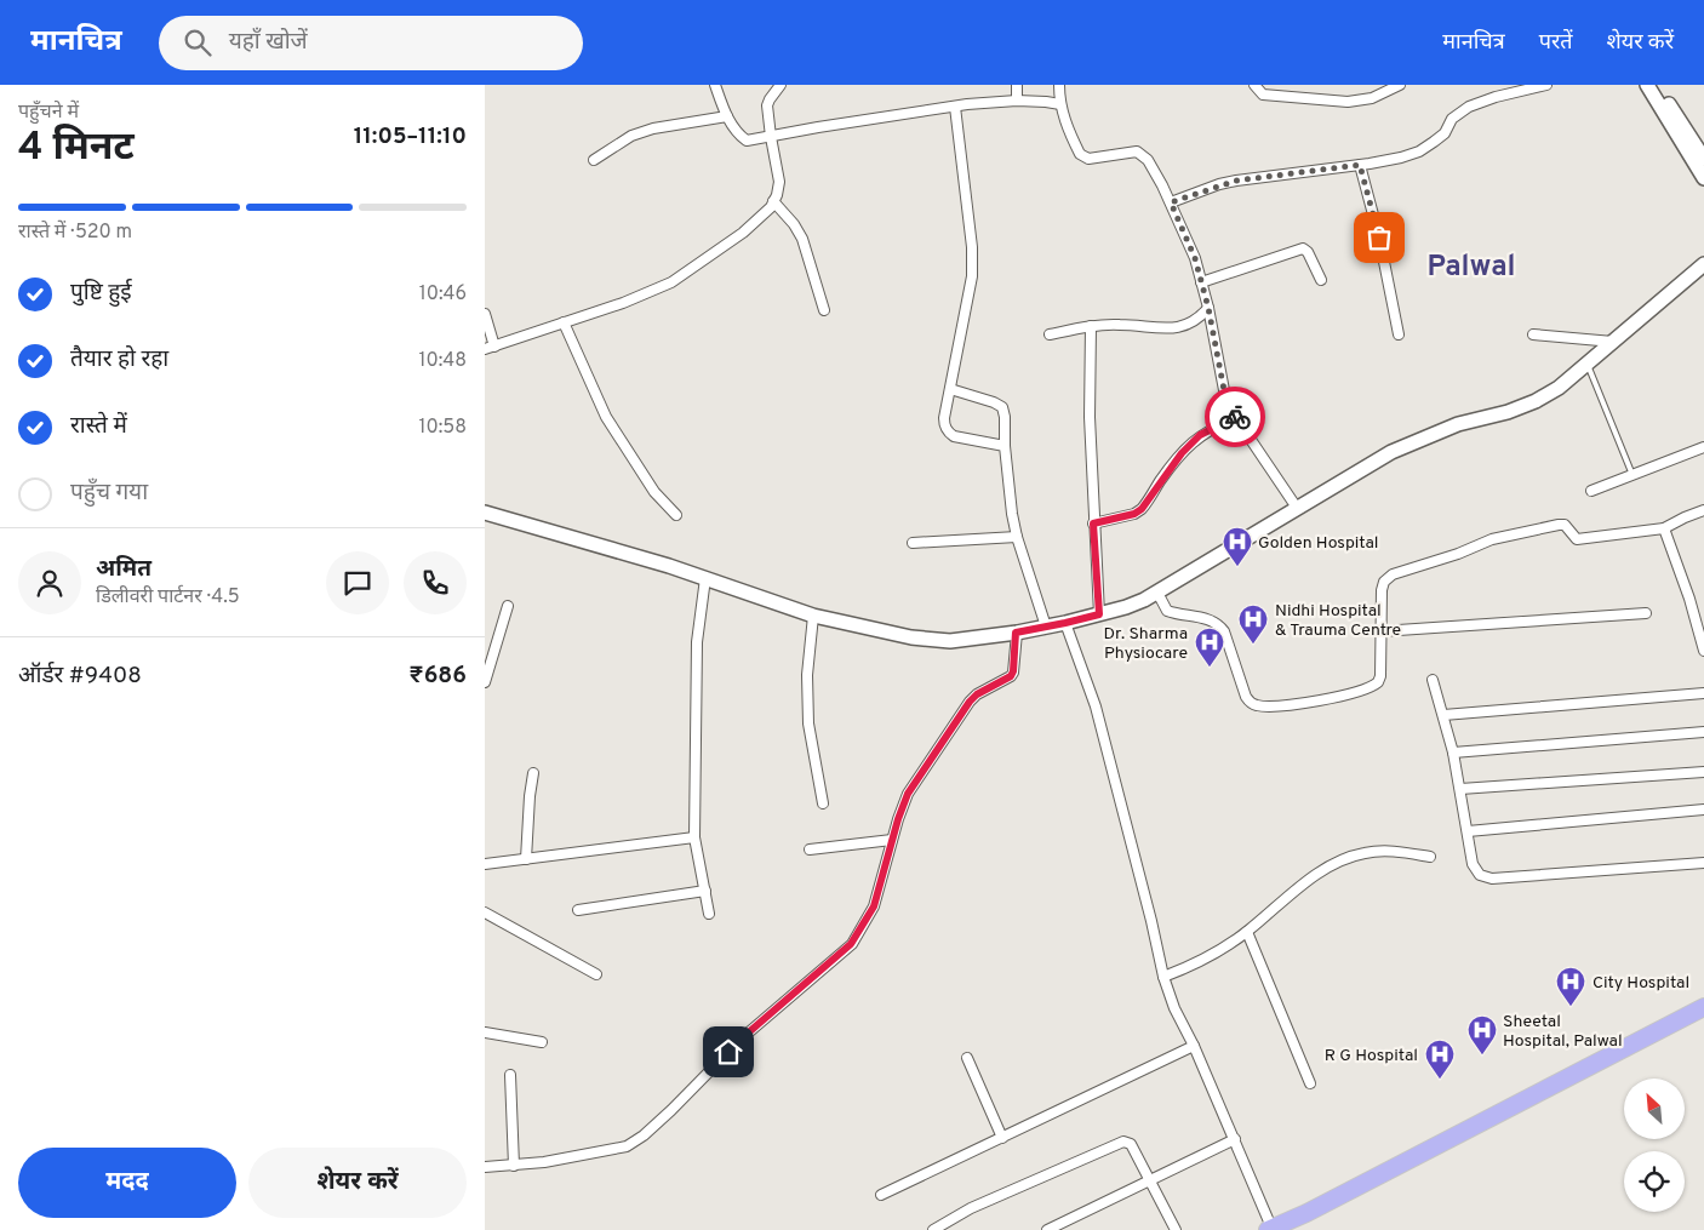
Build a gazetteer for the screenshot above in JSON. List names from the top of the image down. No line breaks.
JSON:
{"districts":["Palwal"],"places":{"hospital":["Golden Hospital","Nidhi Hospital & Trauma Centre","Dr. Sharma Physiocare","City Hospital","Sheetal Hospital, Palwal","R G Hospital"]},"north":"top left","page":{"header":"मानचित्र","search":"यहाँ खोजें","nav":["मानचित्र","परतें","शेयर करें"],"heading":["4 मिनट","पहुँचने में","11:05–11:10"],"panel":["अमित","डिलीवरी पार्टनर · 4.5","ऑर्डर #9408","₹686"],"bar":"रास्ते में · 520 m","list":[["पुष्टि हुई","10:46"],["तैयार हो रहा","10:48"],["रास्ते में","10:58"],"पहुँच गया"],"buttons":["मदद","शेयर करें"]}}
